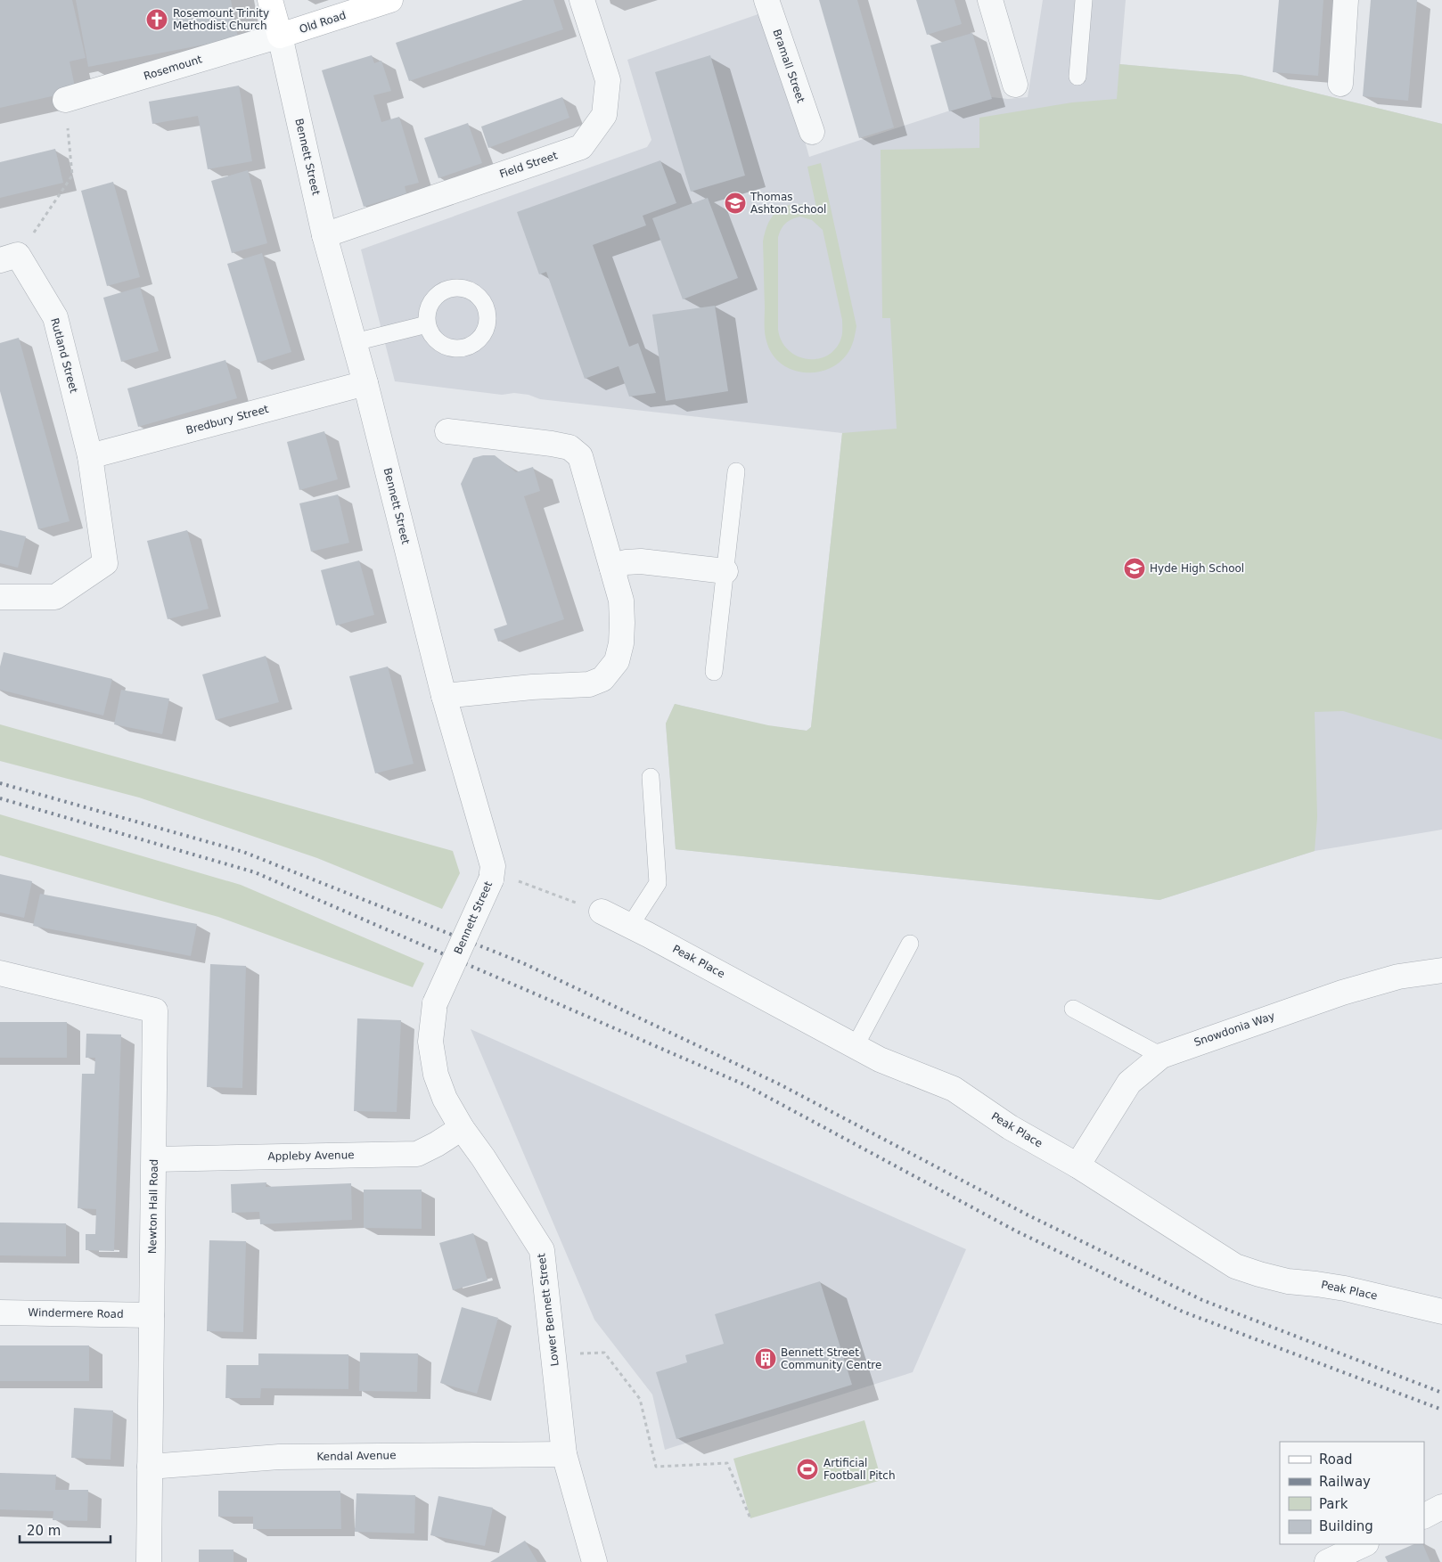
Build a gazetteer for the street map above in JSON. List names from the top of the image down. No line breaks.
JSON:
{"streets":{"main road":["Old Road","Bennett Street"],"street":["Bramall Street","Rosemount","Field Street","Rutland Street","Bredbury Street","Peak Place","Snowdonia Way","Appleby Avenue","Newton Hall Road","Lower Bennett Street","Windermere Road","Kendal Avenue"]},"crossings":[["Old Road","Rosemount"],["Old Road","Bennett Street"],["Rosemount","Bennett Street"],["Bennett Street","Field Street"],["Bennett Street","Bredbury Street"],["Bennett Street","Lower Bennett Street"],["Rutland Street","Bredbury Street"],["Peak Place","Snowdonia Way"],["Appleby Avenue","Newton Hall Road"],["Appleby Avenue","Lower Bennett Street"],["Newton Hall Road","Windermere Road"],["Newton Hall Road","Kendal Avenue"],["Lower Bennett Street","Kendal Avenue"]],"places":{"church":["Rosemount Trinity Methodist Church"],"school or university":["Thomas Ashton School","Hyde High School"],"building":["Bennett Street Community Centre"],"sports":["Artificial Football Pitch"]},"legend":["Road","Railway","Park","Building"],"scale_bar":"20 m"}
